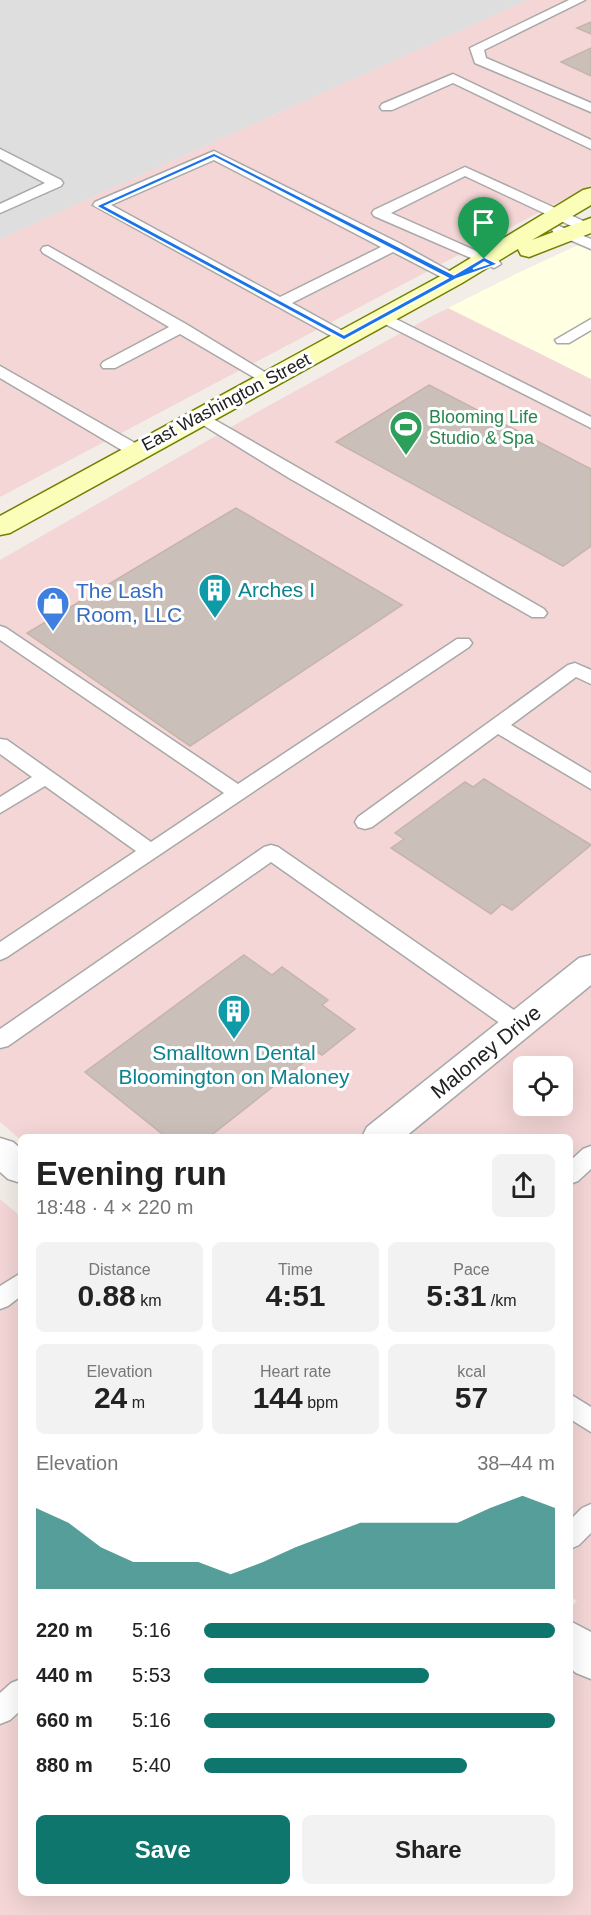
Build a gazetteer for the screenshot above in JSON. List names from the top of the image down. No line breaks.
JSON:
{"streets":{"main road":["East Washington Street"],"street":["Maloney Drive"]},"places":{"sports":["Blooming Life Studio & Spa"],"building":["Arches I","Smalltown Dental Bloomington on Maloney"],"shop":["The Lash Room, LLC"]},"page":{"heading":["Evening run","18:48 · 4 × 220 m"],"stats":[["Distance","0.88 km"],["Time","4:51"],["Pace","5:31 /km"],["Elevation","24 m"],["Heart rate","144 bpm"],["kcal","57"]],"chart":["Elevation","38–44 m"],"list":[{"name":"220 m","note":"5:16"},{"name":"440 m","note":"5:53"},{"name":"660 m","note":"5:16"},{"name":"880 m","note":"5:40"}],"buttons":["Save","Share"]}}
